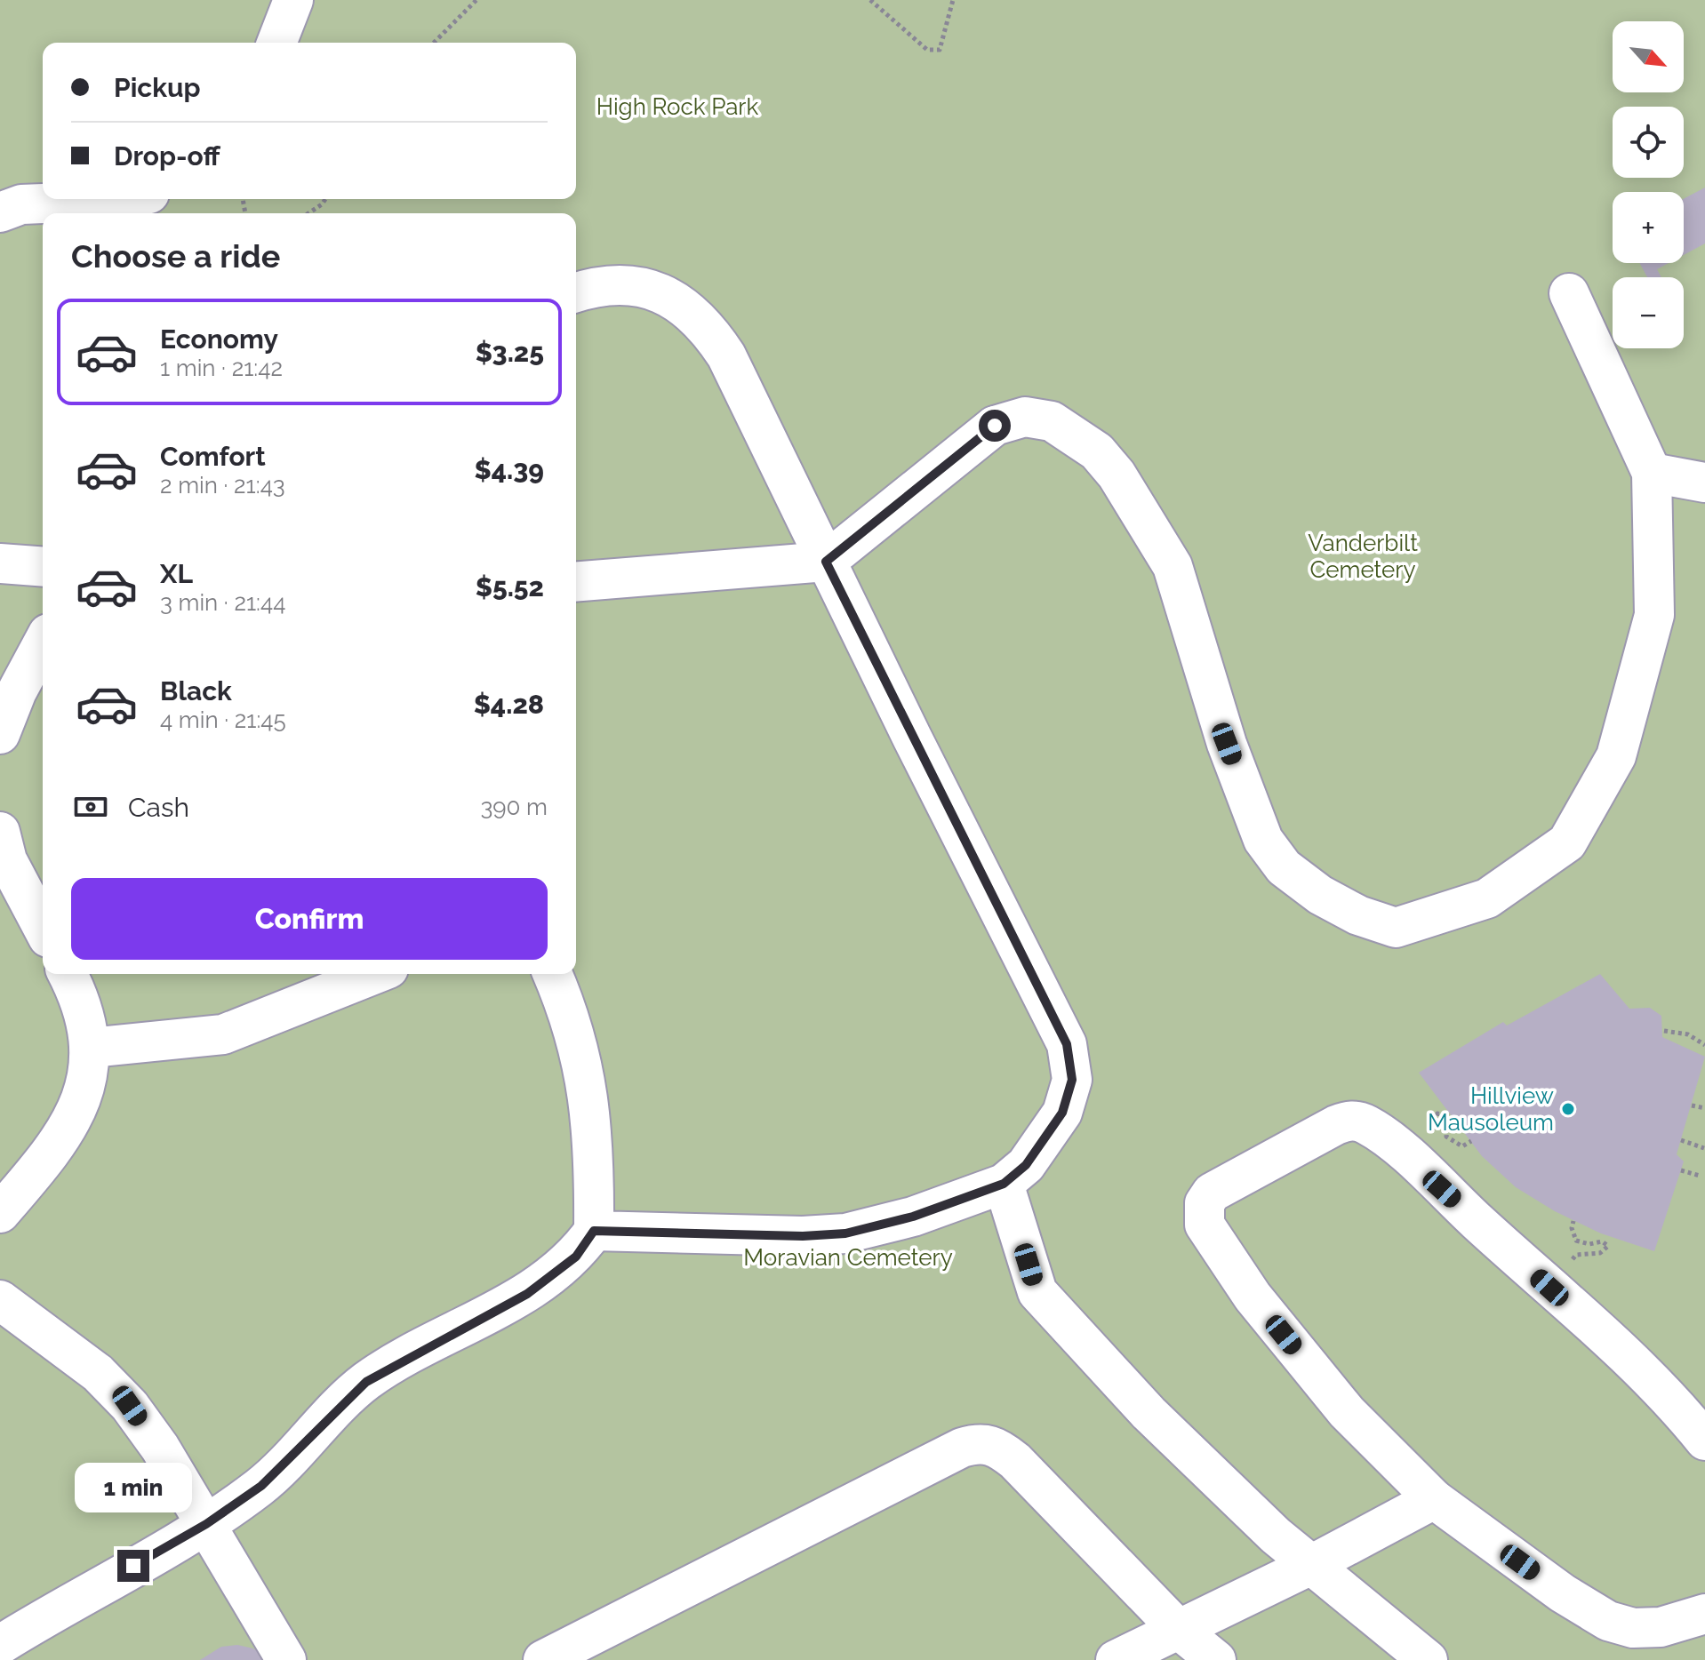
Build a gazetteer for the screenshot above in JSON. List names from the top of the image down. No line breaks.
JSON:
{"parks":["High Rock Park","Vanderbilt Cemetery","Moravian Cemetery"],"places":["Hillview Mausoleum"],"north":"bottom right","page":{"map_buttons":["+","−"],"banner":["Pickup","Drop-off"],"heading":"Choose a ride","list":[{"name":"Economy","note":"1 min · 21:42","value":"$3.25"},{"name":"Comfort","note":"2 min · 21:43","value":"$4.39"},{"name":"XL","note":"3 min · 21:44","value":"$5.52"},{"name":"Black","note":"4 min · 21:45","value":"$4.28"}],"pay":["Cash","390 m"],"buttons":"Confirm","bubble":"1 min"}}
